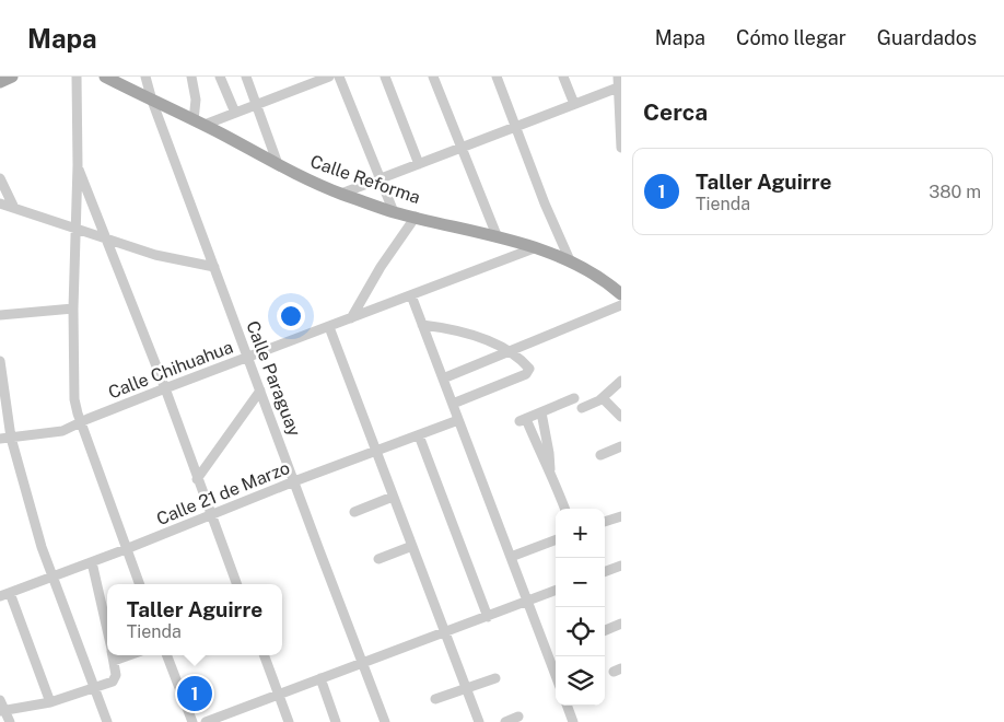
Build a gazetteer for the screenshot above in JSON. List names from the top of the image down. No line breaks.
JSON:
{"streets":{"main road":["Calle Reforma"],"street":["Calle Chihuahua","Calle Paraguay","Calle 21 de Marzo"]},"crossings":[["Calle Reforma","Calle Chihuahua"],["Calle Reforma","Calle Paraguay"],["Calle Chihuahua","Calle Paraguay"],["Calle Paraguay","Calle 21 de Marzo"]],"page":{"header":"Mapa","nav":["Mapa","Cómo llegar","Guardados"],"heading":"Cerca","list":[{"mark":"1","name":"Taller Aguirre","note":"Tienda","value":"380 m"}],"map_buttons":["+","−"],"popup":["Taller Aguirre","Tienda"],"pins":"1"}}
